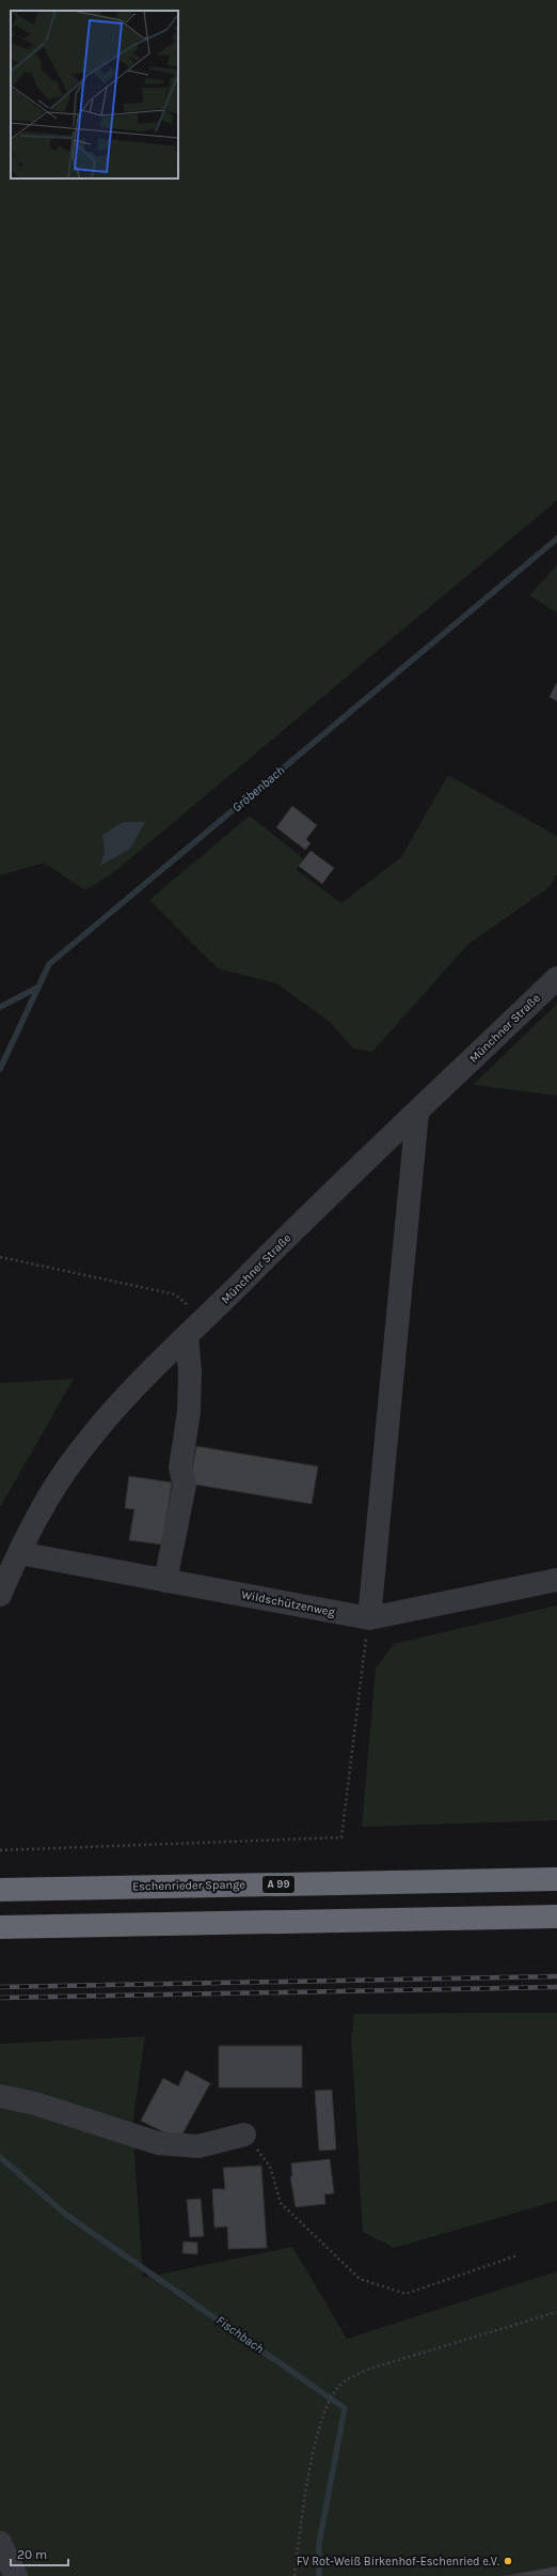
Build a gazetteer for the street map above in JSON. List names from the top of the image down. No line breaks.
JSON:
{"streets":{"highway":["A 99","Eschenrieder Spange"],"street":["Münchner Straße","Wildschützenweg"]},"crossings":[["Münchner Straße","Wildschützenweg"]],"water":["Gröbenbach","Fischbach"],"places":["FV Rot-Weiß Birkenhof-Eschenried e.V."],"scale_bar":"20 m"}
